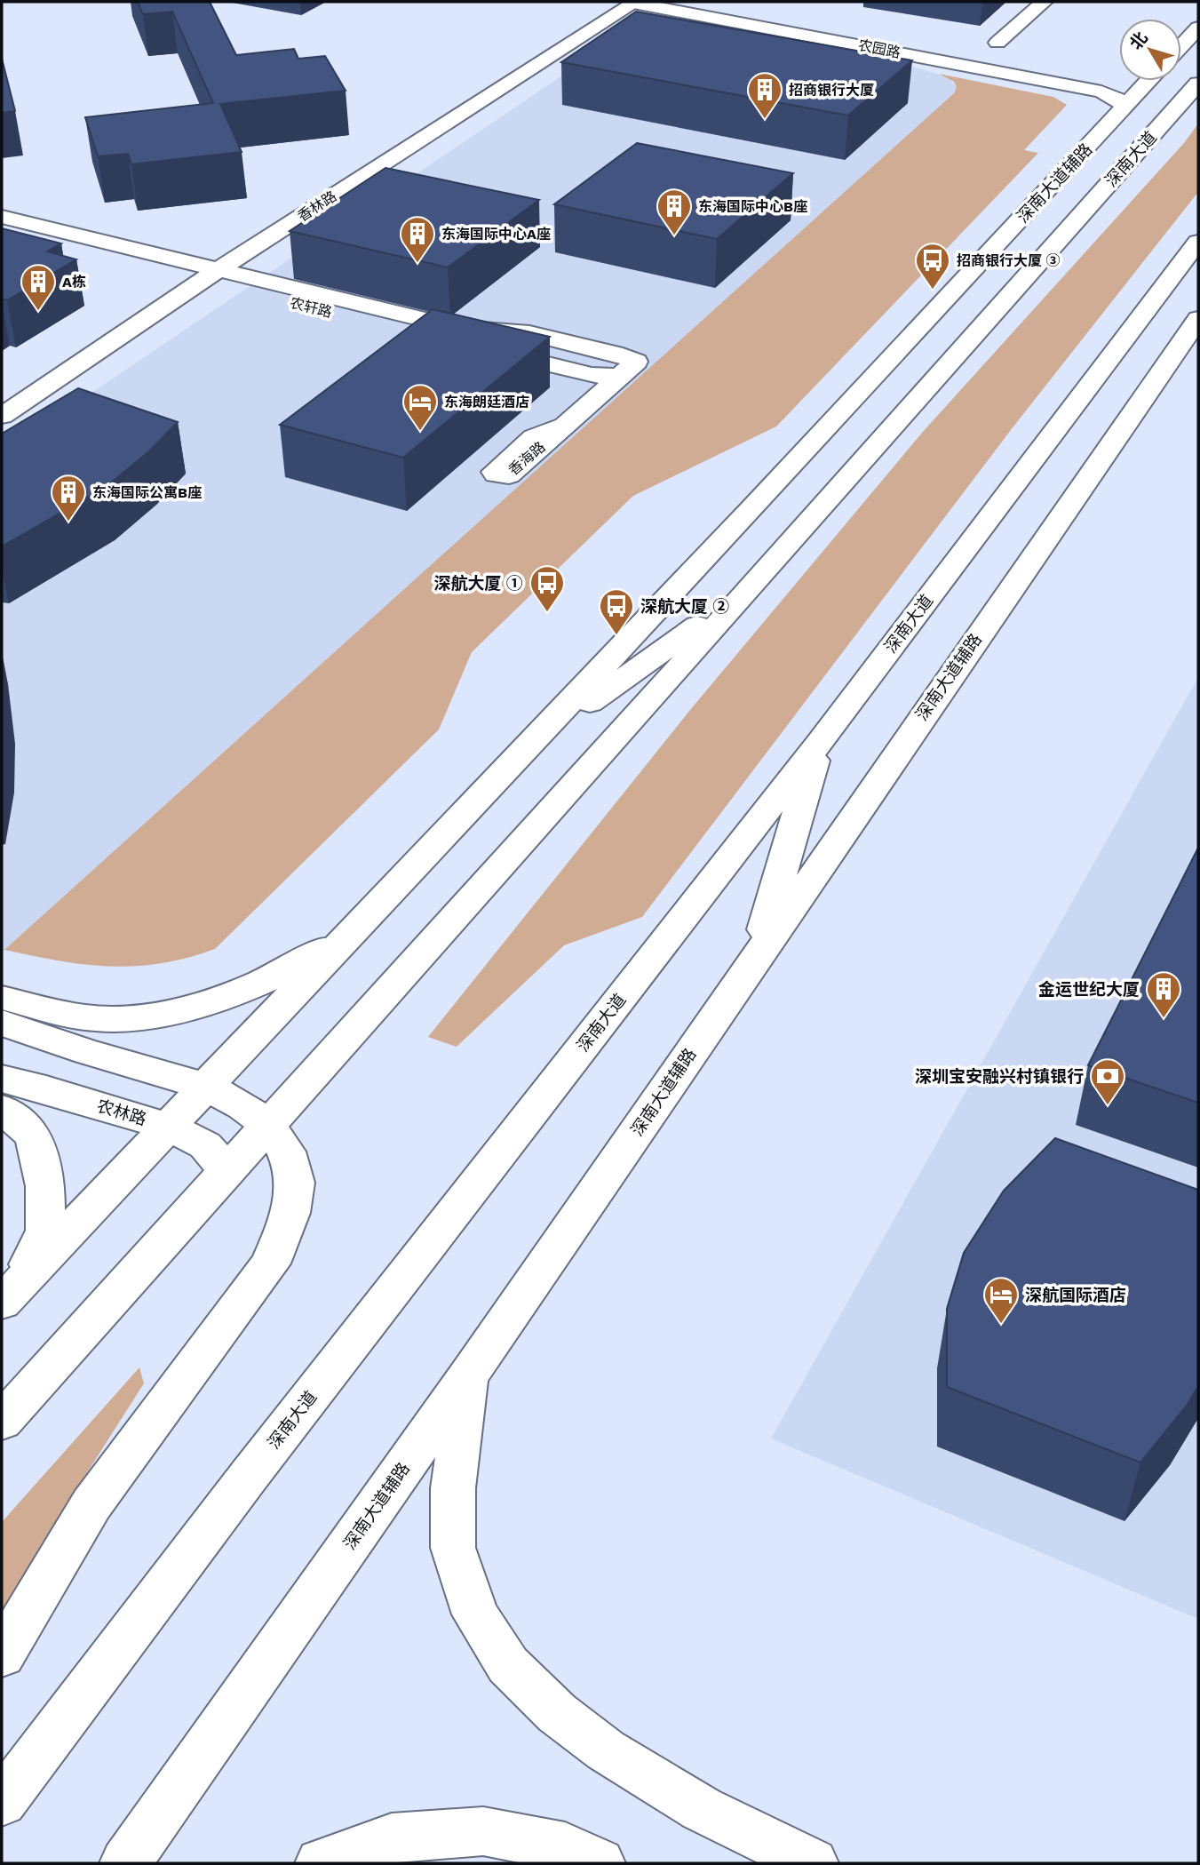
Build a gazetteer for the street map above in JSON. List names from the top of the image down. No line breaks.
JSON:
{"streets":{"main road":["农园路","深南大道","深南大道辅路","香林路","农轩路","农林路"]},"crossings":[["农园路","深南大道辅路"],["农园路","香林路"],["深南大道","农林路"],["深南大道辅路","农林路"],["香林路","农轩路"]],"places":{"building":["招商银行大厦","东海国际中心B座","东海国际中心A座","A栋","东海国际公寓B座","金运世纪大厦"],"bus stop":["招商银行大厦 ③","深航大厦 ①","深航大厦 ②"],"hotel":["东海朗廷酒店","深航国际酒店"],"bank":["深圳宝安融兴村镇银行"]},"north":"top left"}
